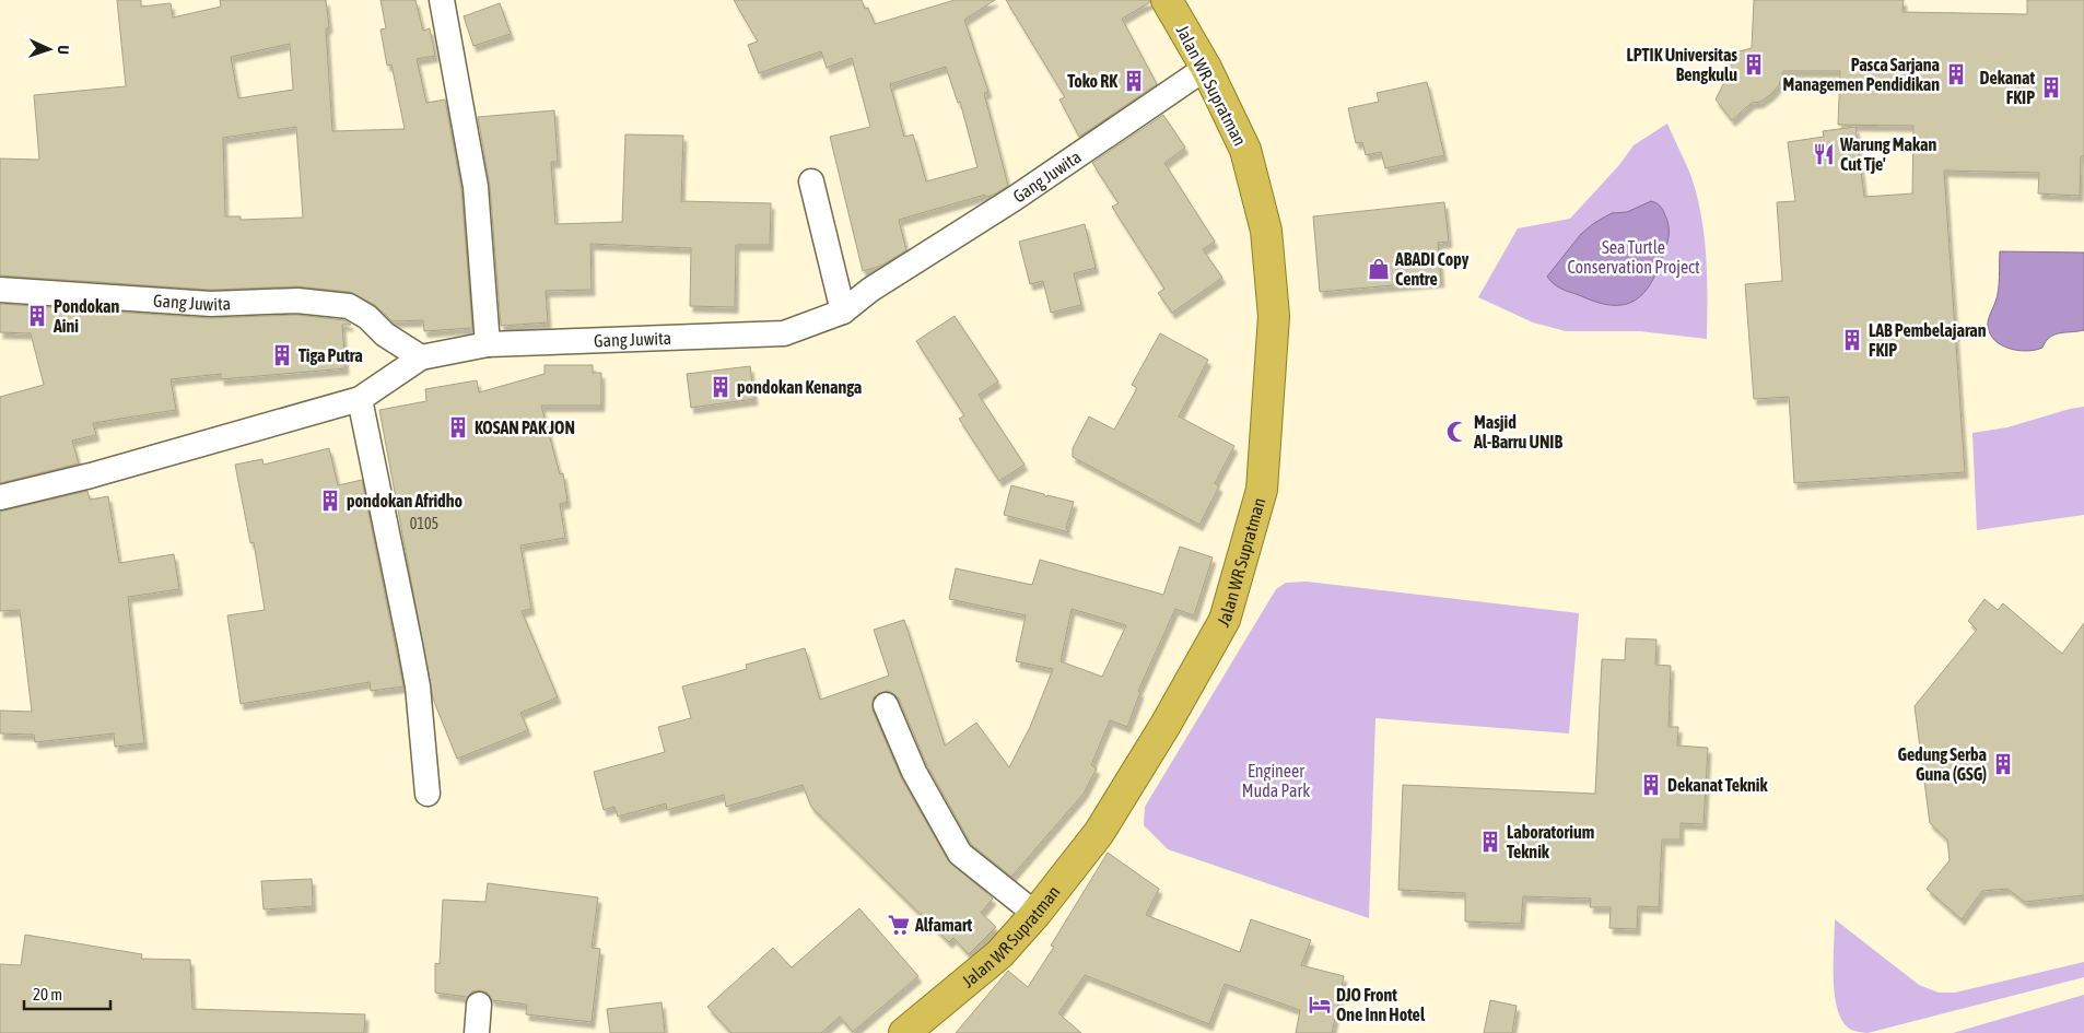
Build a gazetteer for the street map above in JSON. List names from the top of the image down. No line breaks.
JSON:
{"streets":{"highway":["Jalan WR Supratman"],"street":["Gang Juwita"]},"crossings":[["Jalan WR Supratman","Gang Juwita"]],"parks":["Sea Turtle Conservation Project","Engineer Muda Park"],"places":{"building":["LPTIK Universitas Bengkulu","Pasca Sarjana Managemen Pendidikan","Toko RK","Dekanat FKIP","Pondokan Aini","LAB Pembelajaran FKIP","Tiga Putra","pondokan Kenanga","KOSAN PAK JON","pondokan Afridho","Gedung Serba Guna (GSG)","Dekanat Teknik","Laboratorium Teknik"],"restaurant":["Warung Makan Cut Tje'"],"shop":["ABADI Copy Centre"],"mosque":["Masjid Al-Barru UNIB"],"supermarket":["Alfamart"],"hotel":["DJO Front One Inn Hotel"]},"house_numbers":["0105"],"scale_bar":"20 m","north":"right"}
